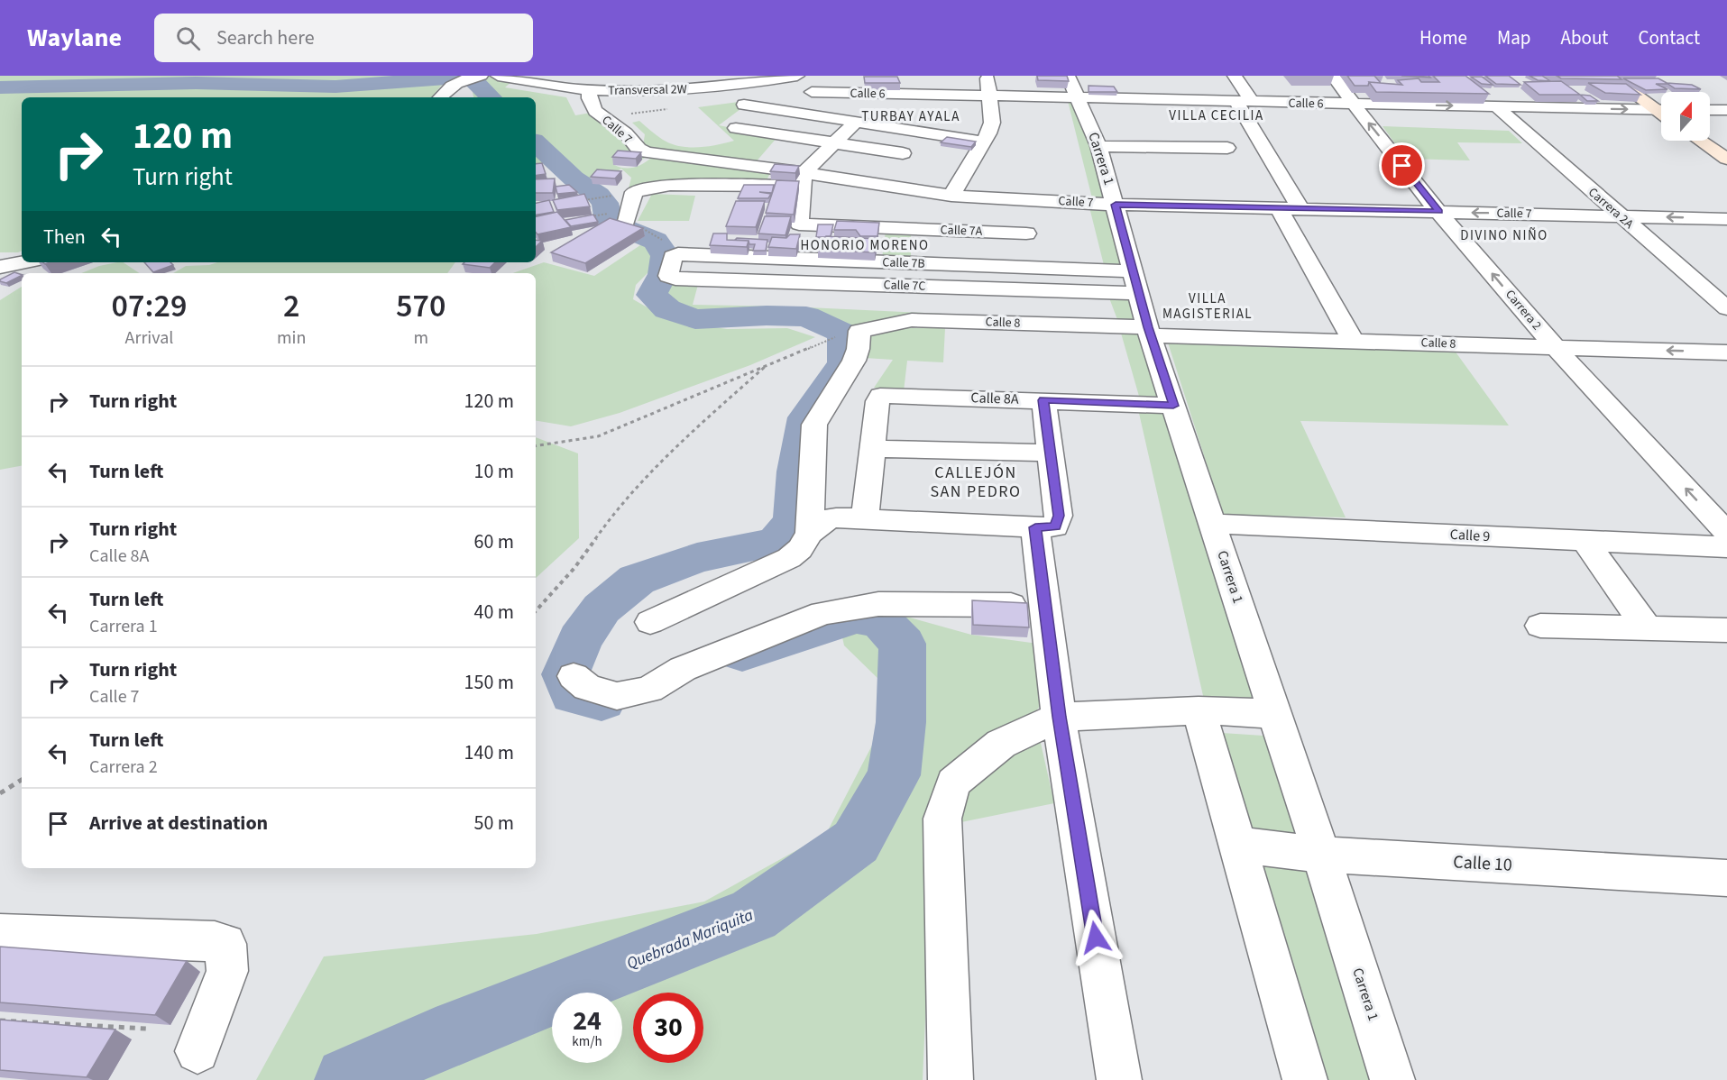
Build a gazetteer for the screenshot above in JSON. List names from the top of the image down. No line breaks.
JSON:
{"streets":{"street":["Transversal 2W","Calle 6","Calle 7","Carrera 1","Carrera 2A","Calle 7A","Calle 7B","Calle 7C","Carrera 2","Calle 8","Calle 8A","Calle 9","Calle 10"]},"crossings":[["Transversal 2W","Calle 7"],["Calle 6","Carrera 1"],["Calle 6","Carrera 2A"],["Calle 6","Carrera 2"],["Calle 7","Carrera 1"],["Calle 7","Carrera 2A"],["Calle 7","Calle 7A"],["Calle 7","Carrera 2"],["Carrera 1","Calle 7B"],["Carrera 1","Calle 7C"],["Carrera 1","Calle 8"],["Carrera 1","Calle 8A"],["Carrera 1","Calle 9"],["Carrera 1","Calle 10"],["Calle 7B","Calle 7C"],["Carrera 2","Calle 8"]],"one_way":["Calle 6"],"districts":["VILLA CECILIA","TURBAY AYALA","DIVINO NIÑO","HONORIO MORENO","VILLA MAGISTERIAL","CALLEJÓN SAN PEDRO"],"water":["Quebrada Mariquita"],"north":"top","page":{"header":"Waylane","search":"Search here","nav":["Home","Map","About","Contact"],"turn":["120 m","Turn right"],"then":"Then","eta":["07:29","Arrival","2","min","570","m"],"list":[{"name":"Turn right","value":"120 m"},{"name":"Turn left","value":"10 m"},{"name":"Turn right","note":"Calle 8A","value":"60 m"},{"name":"Turn left","note":"Carrera 1","value":"40 m"},{"name":"Turn right","note":"Calle 7","value":"150 m"},{"name":"Turn left","note":"Carrera 2","value":"140 m"},{"name":"Arrive at destination","value":"50 m"}],"speed":"24 km/h","limit":"30"}}
